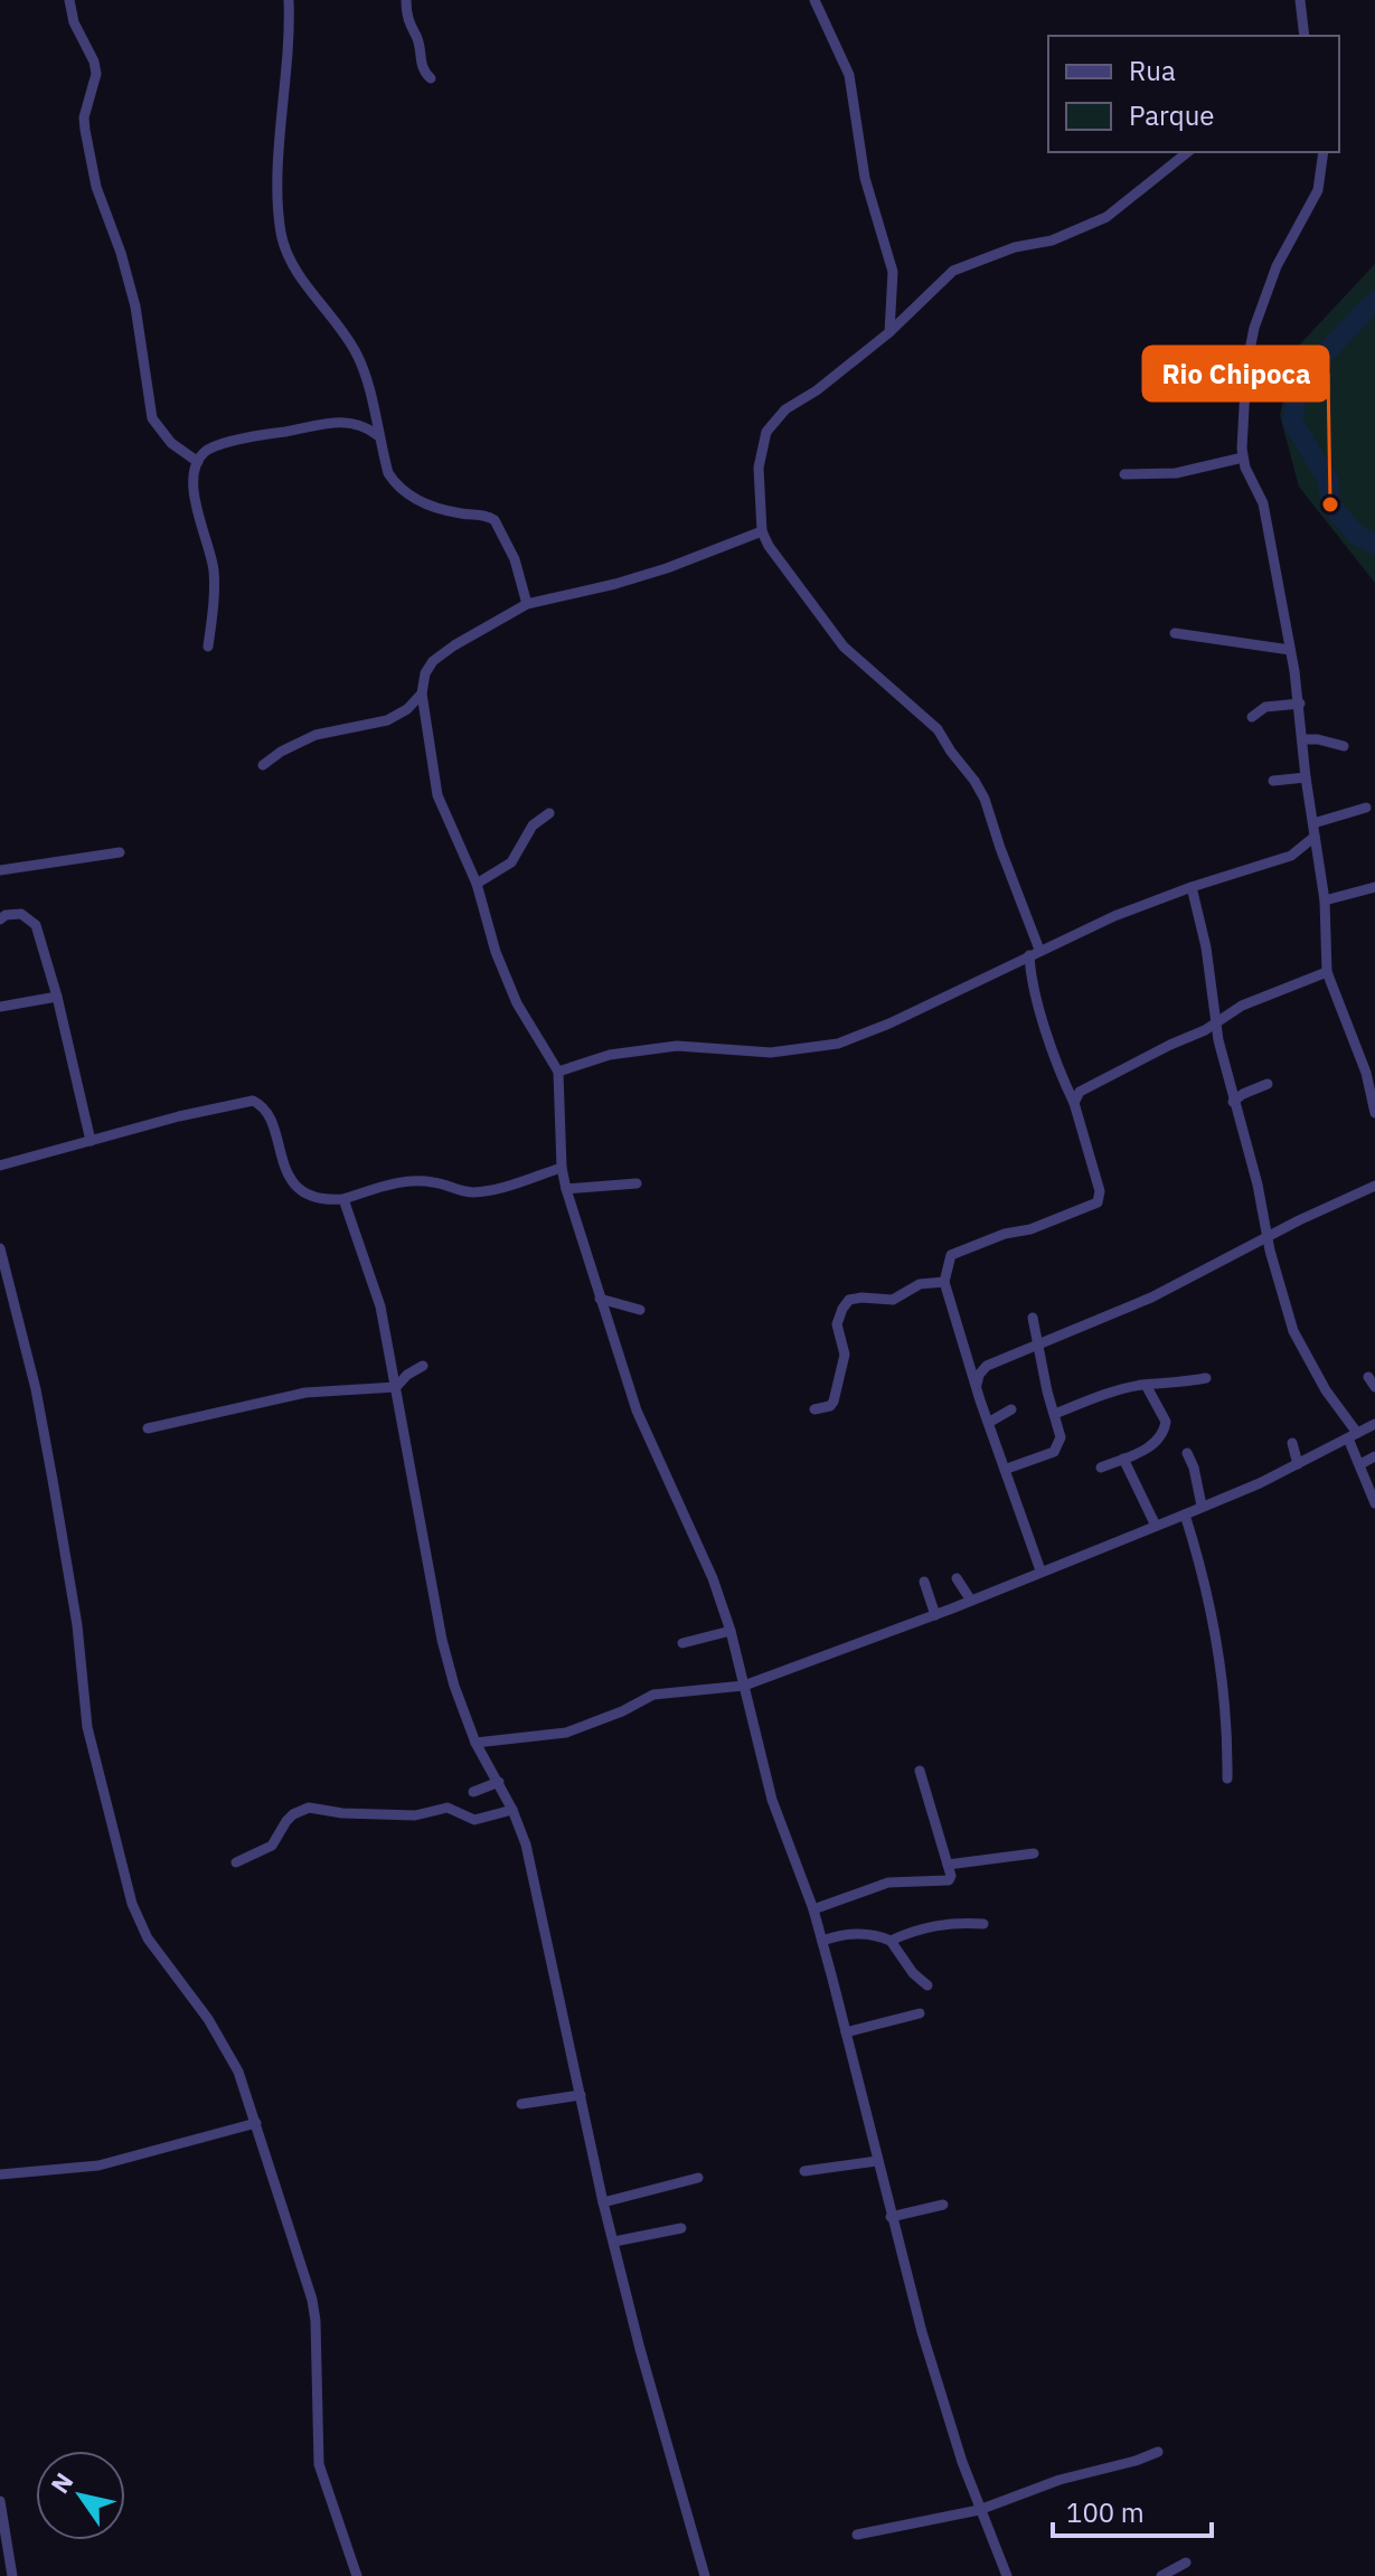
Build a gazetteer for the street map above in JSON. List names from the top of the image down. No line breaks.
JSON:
{"places":["Rio Chipoca"],"legend":["Rua","Parque"],"scale_bar":"100 m","north":"top left"}
